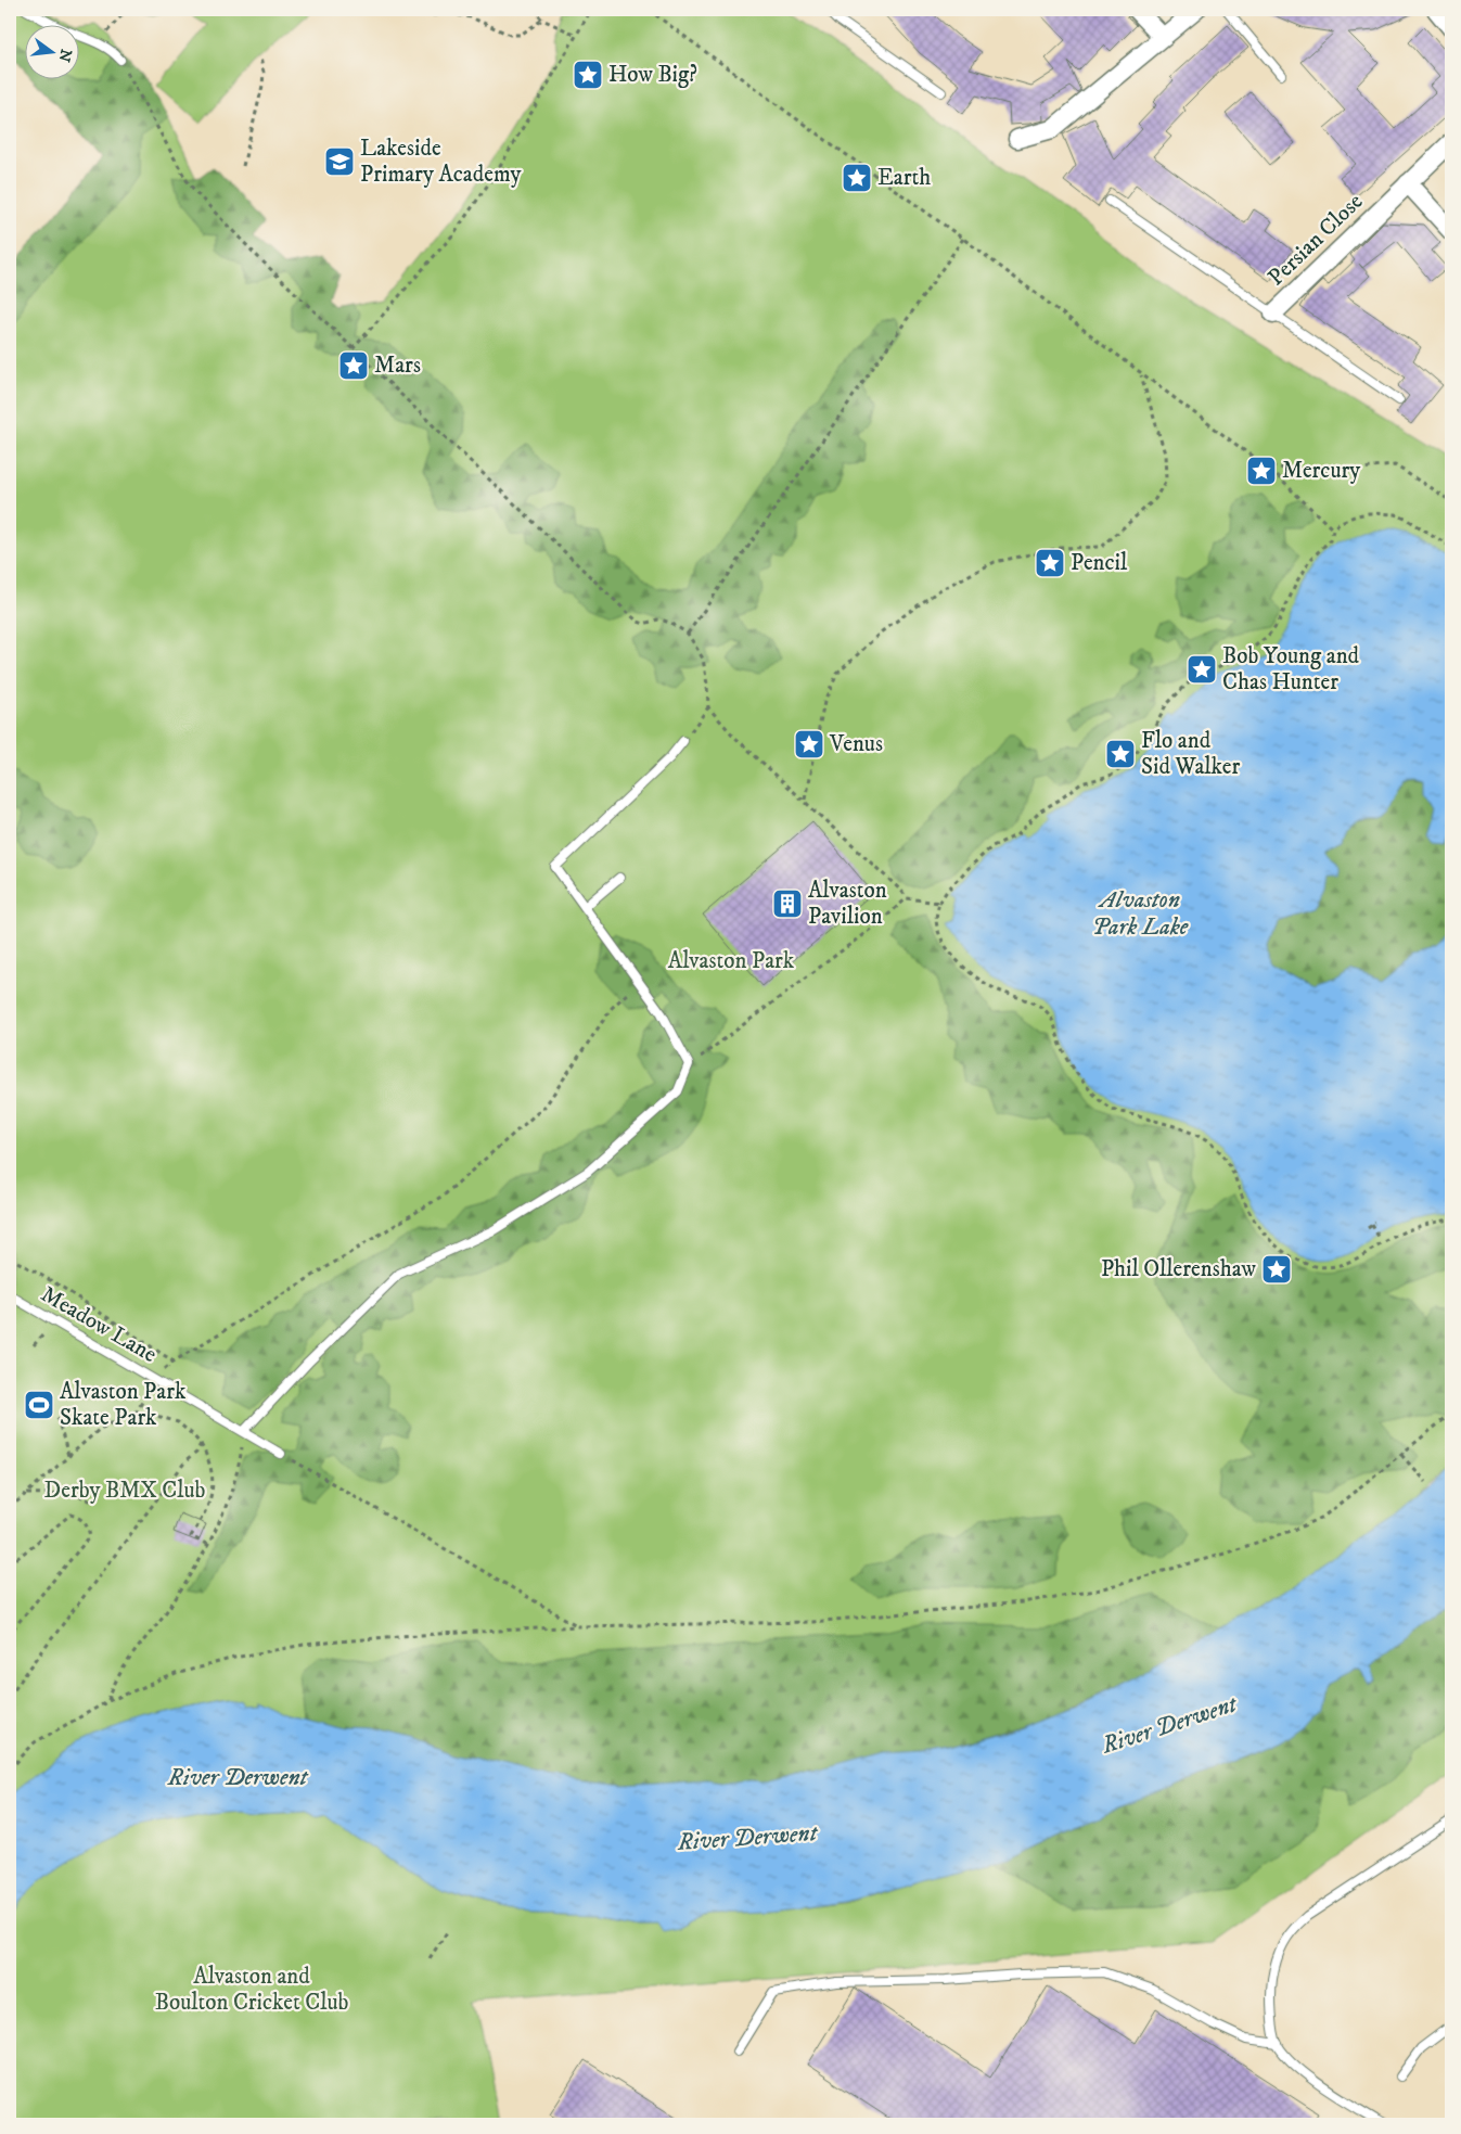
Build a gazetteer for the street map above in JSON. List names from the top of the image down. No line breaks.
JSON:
{"streets":{"street":["Persian Close"],"lane":["Meadow Lane"]},"water":["Alvaston Park Lake","River Derwent"],"parks":["Alvaston Park","Derby BMX Club","Alvaston and Boulton Cricket Club"],"places":{"place":["How Big?","Earth","Mars","Mercury","Pencil","Bob Young and Chas Hunter","Venus","Flo and Sid Walker","Phil Ollerenshaw"],"school or university":["Lakeside Primary Academy"],"building":["Alvaston Pavilion"],"sports":["Alvaston Park Skate Park"]},"north":"right"}
